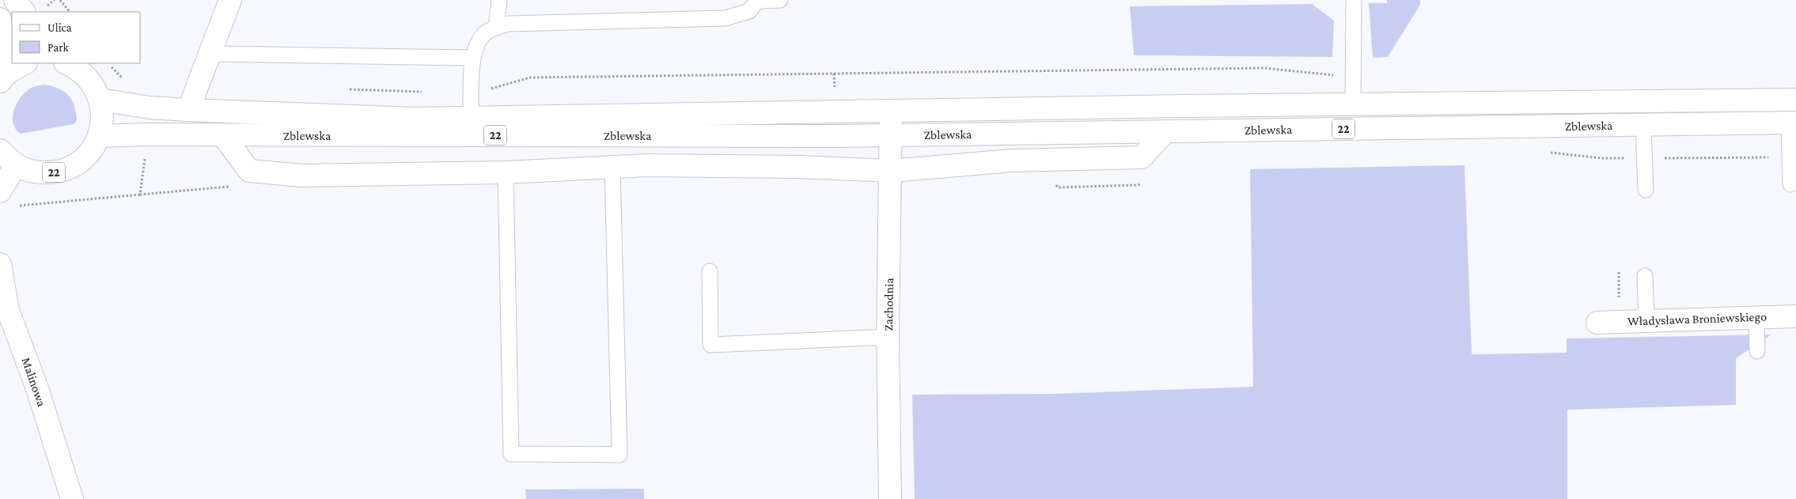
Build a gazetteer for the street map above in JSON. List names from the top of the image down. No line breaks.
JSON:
{"streets":{"main road":["Zblewska","22","Zachodnia","Władysława Broniewskiego","Malinowa"]},"crossings":[["Zblewska","22"],["Zblewska","Zachodnia"]],"legend":["Ulica","Park"]}
